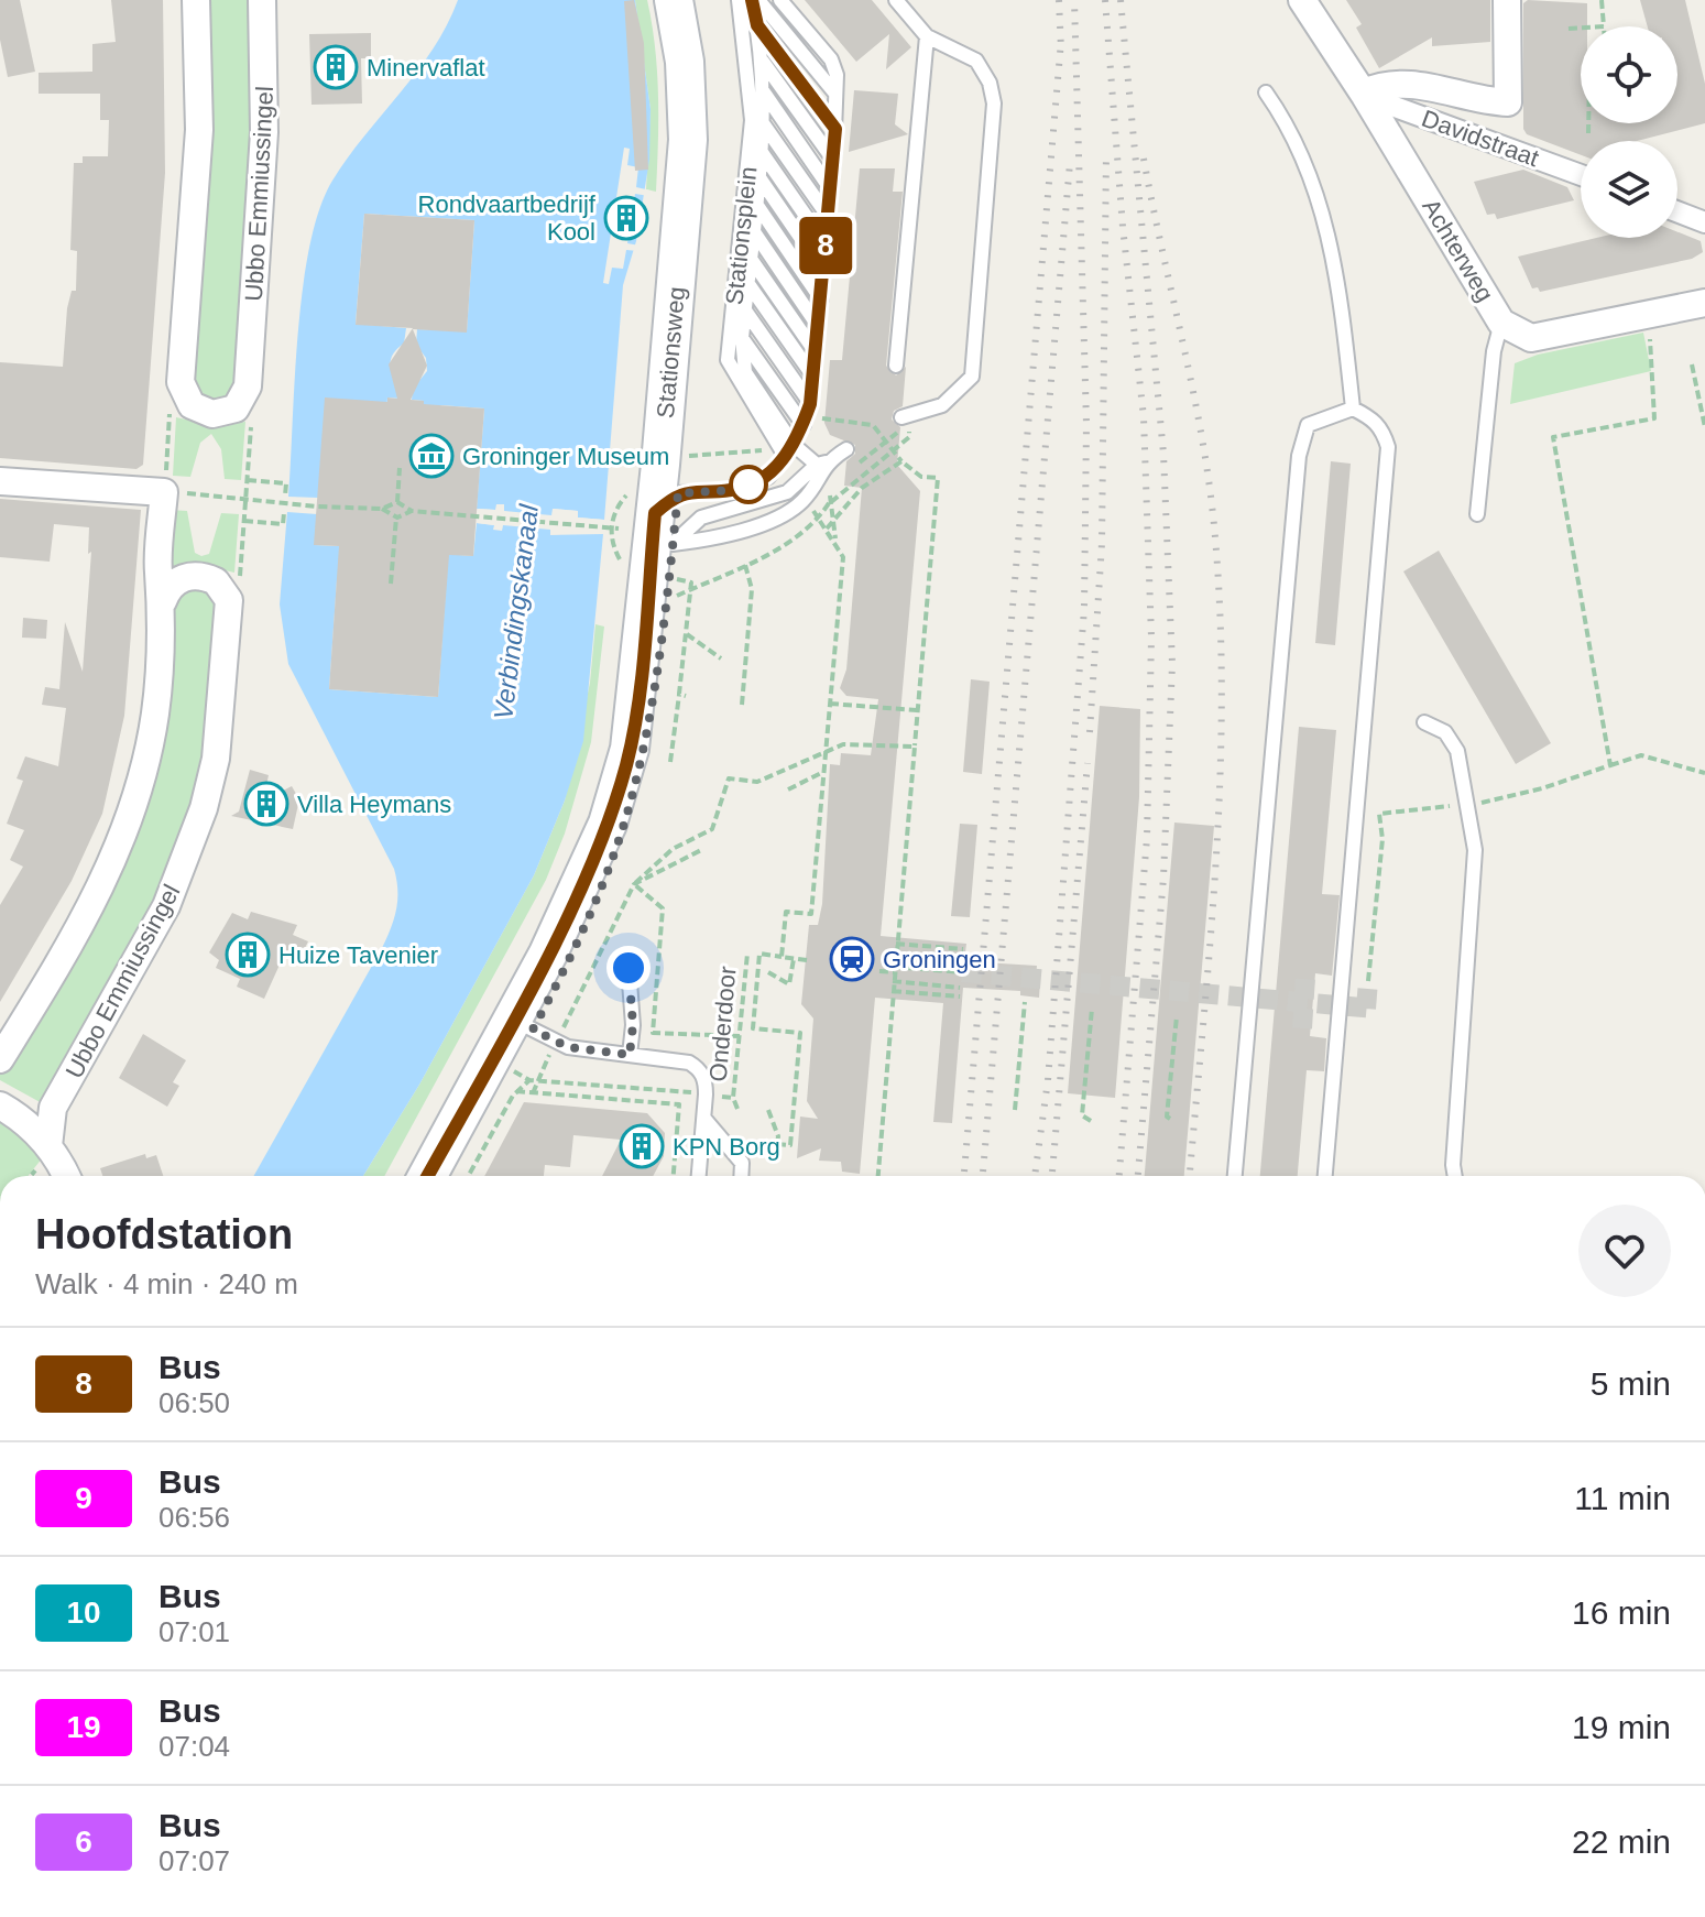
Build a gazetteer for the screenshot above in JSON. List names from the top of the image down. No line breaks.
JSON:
{"streets":{"main road":["Stationsweg"],"street":["Davidstraat","Ubbo Emmiussingel","Achterweg"],"lane":["Stationsplein"],"path":["Onderdoor"]},"crossings":[["Davidstraat","Achterweg"]],"water":["Verbindingskanaal"],"places":{"building":["Minervaflat","Rondvaartbedrijf Kool","Villa Heymans","Huize Tavenier","KPN Borg"],"museum":["Groninger Museum"],"station":["Groningen"]},"lines":["bus line 8"],"page":{"on_map":"8","heading":["Hoofdstation","Walk · 4 min · 240 m"],"list":[{"mark":"8","name":"Bus","note":"06:50","value":"5 min"},{"mark":"9","name":"Bus","note":"06:56","value":"11 min"},{"mark":"10","name":"Bus","note":"07:01","value":"16 min"},{"mark":"19","name":"Bus","note":"07:04","value":"19 min"},{"mark":"6","name":"Bus","note":"07:07","value":"22 min"}]}}
